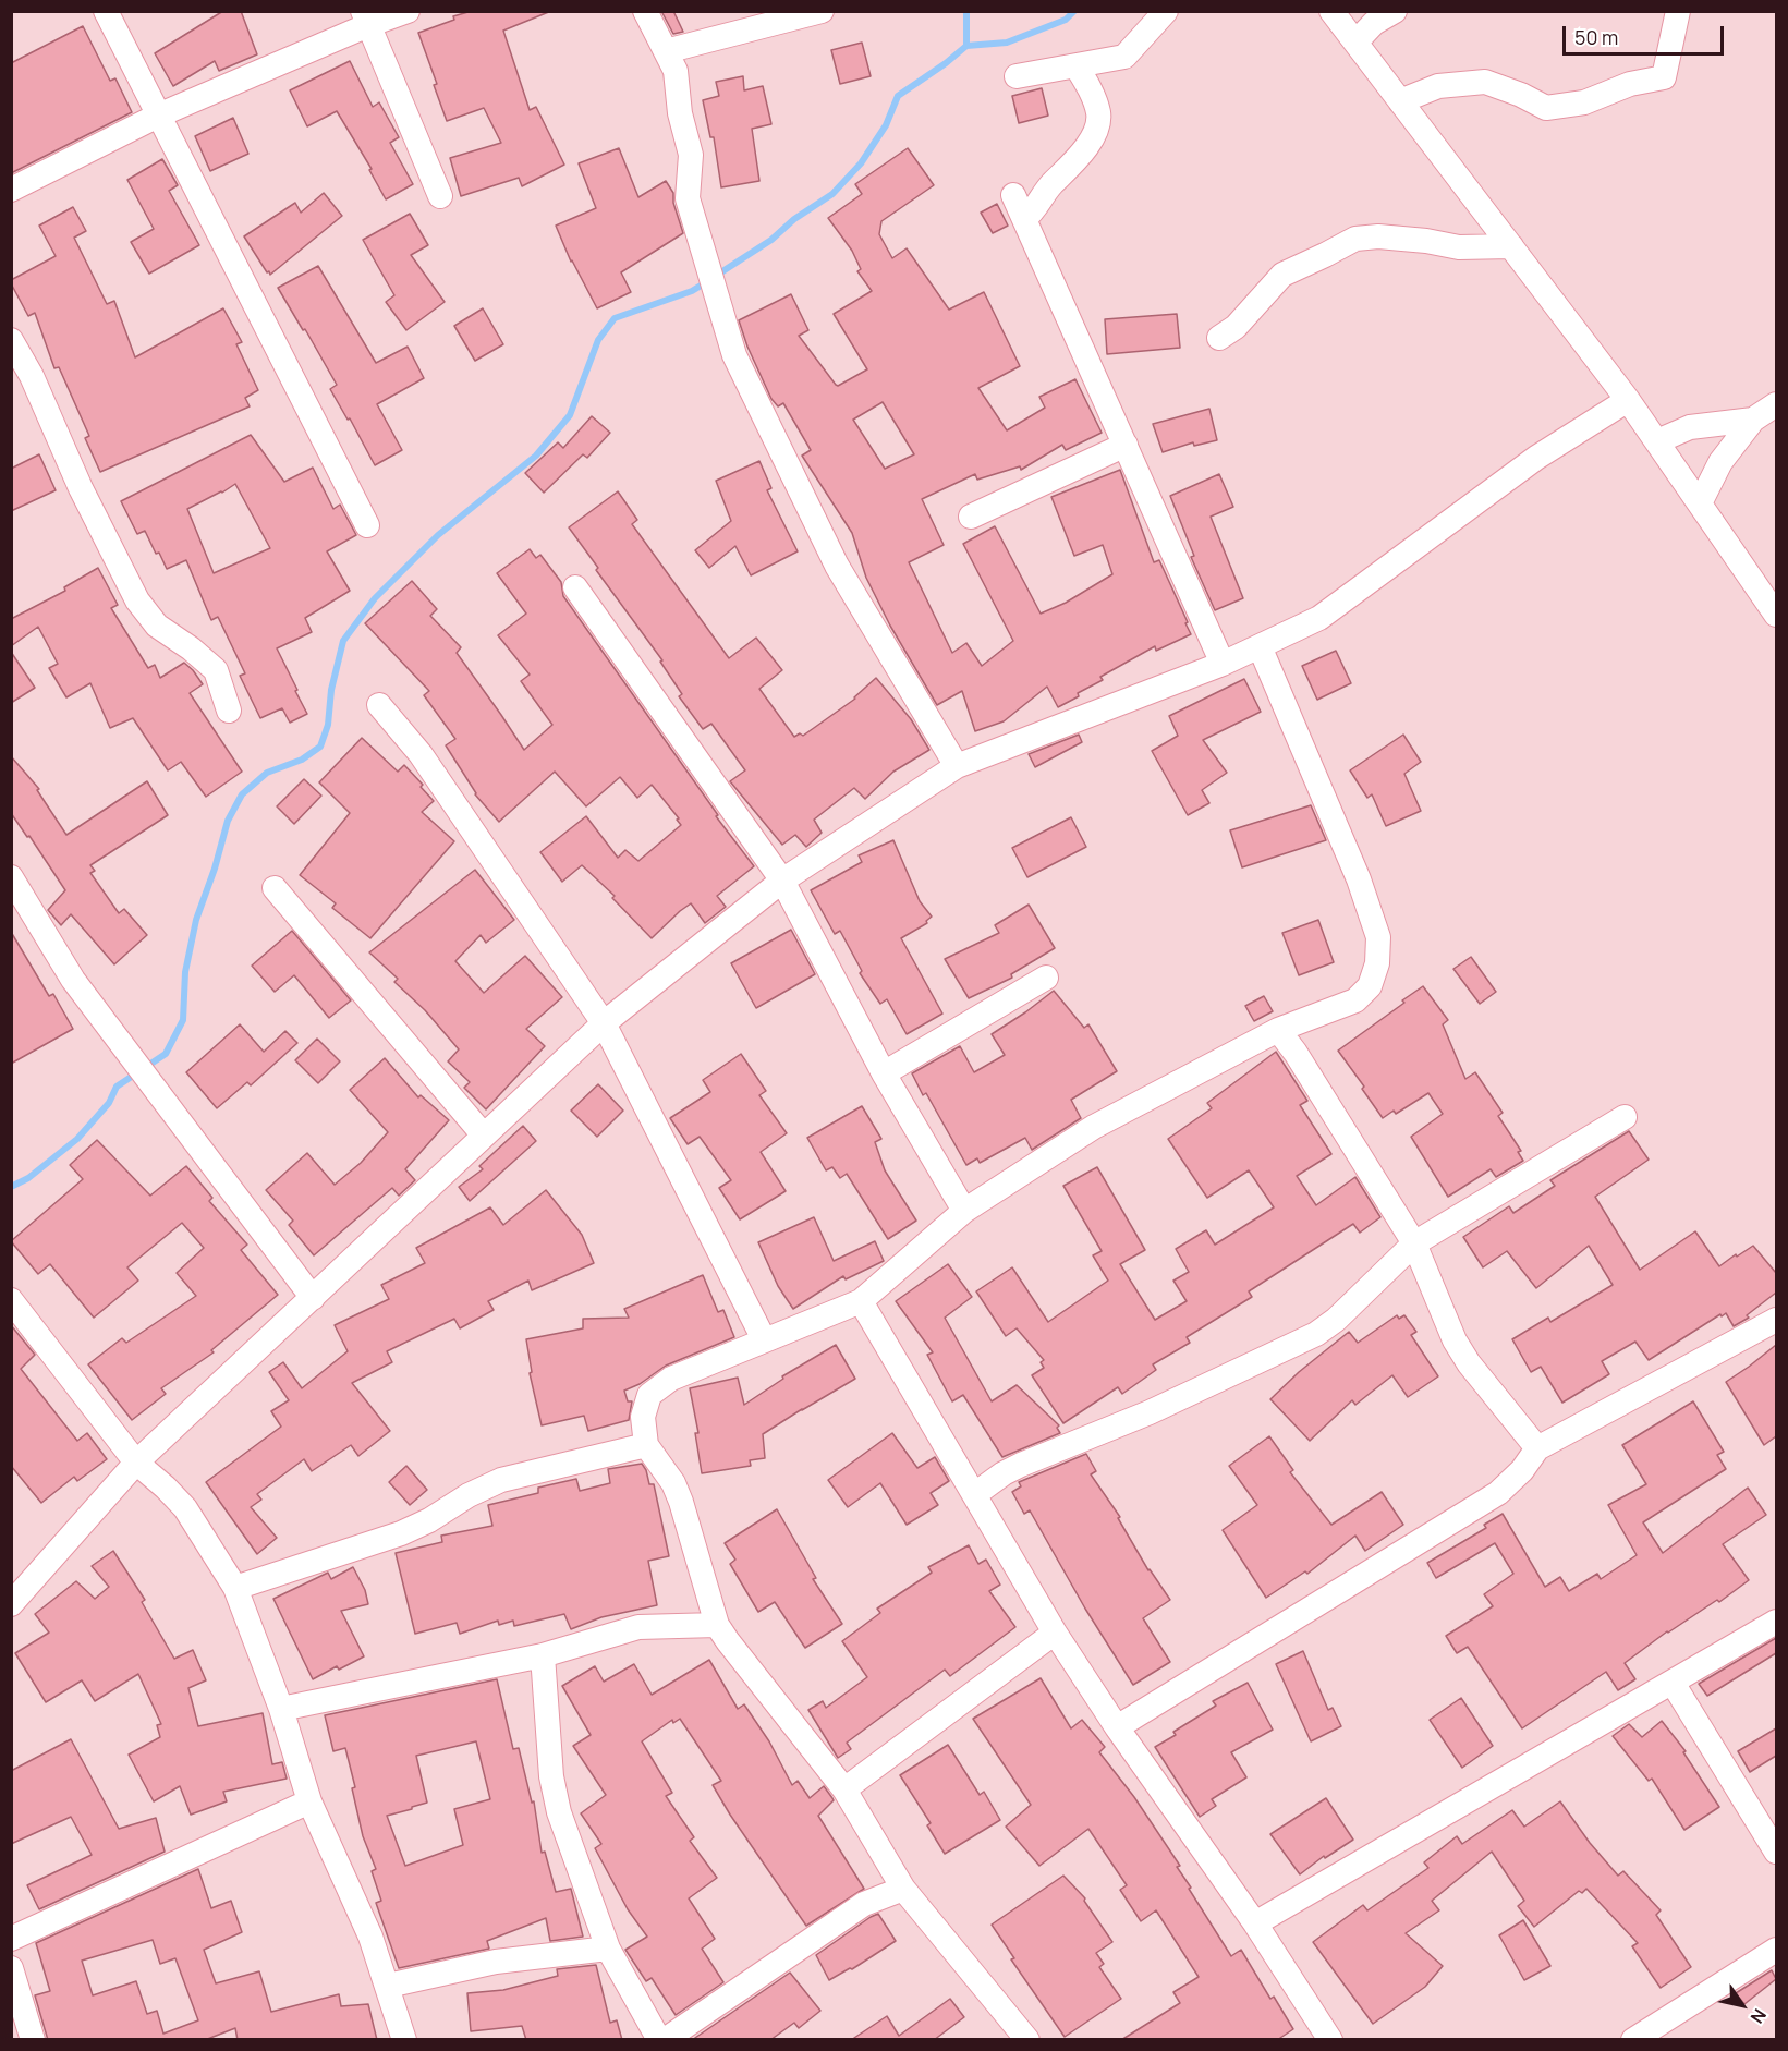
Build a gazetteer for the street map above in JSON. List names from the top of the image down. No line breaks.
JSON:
{"scale_bar":"50 m","north":"bottom right"}
